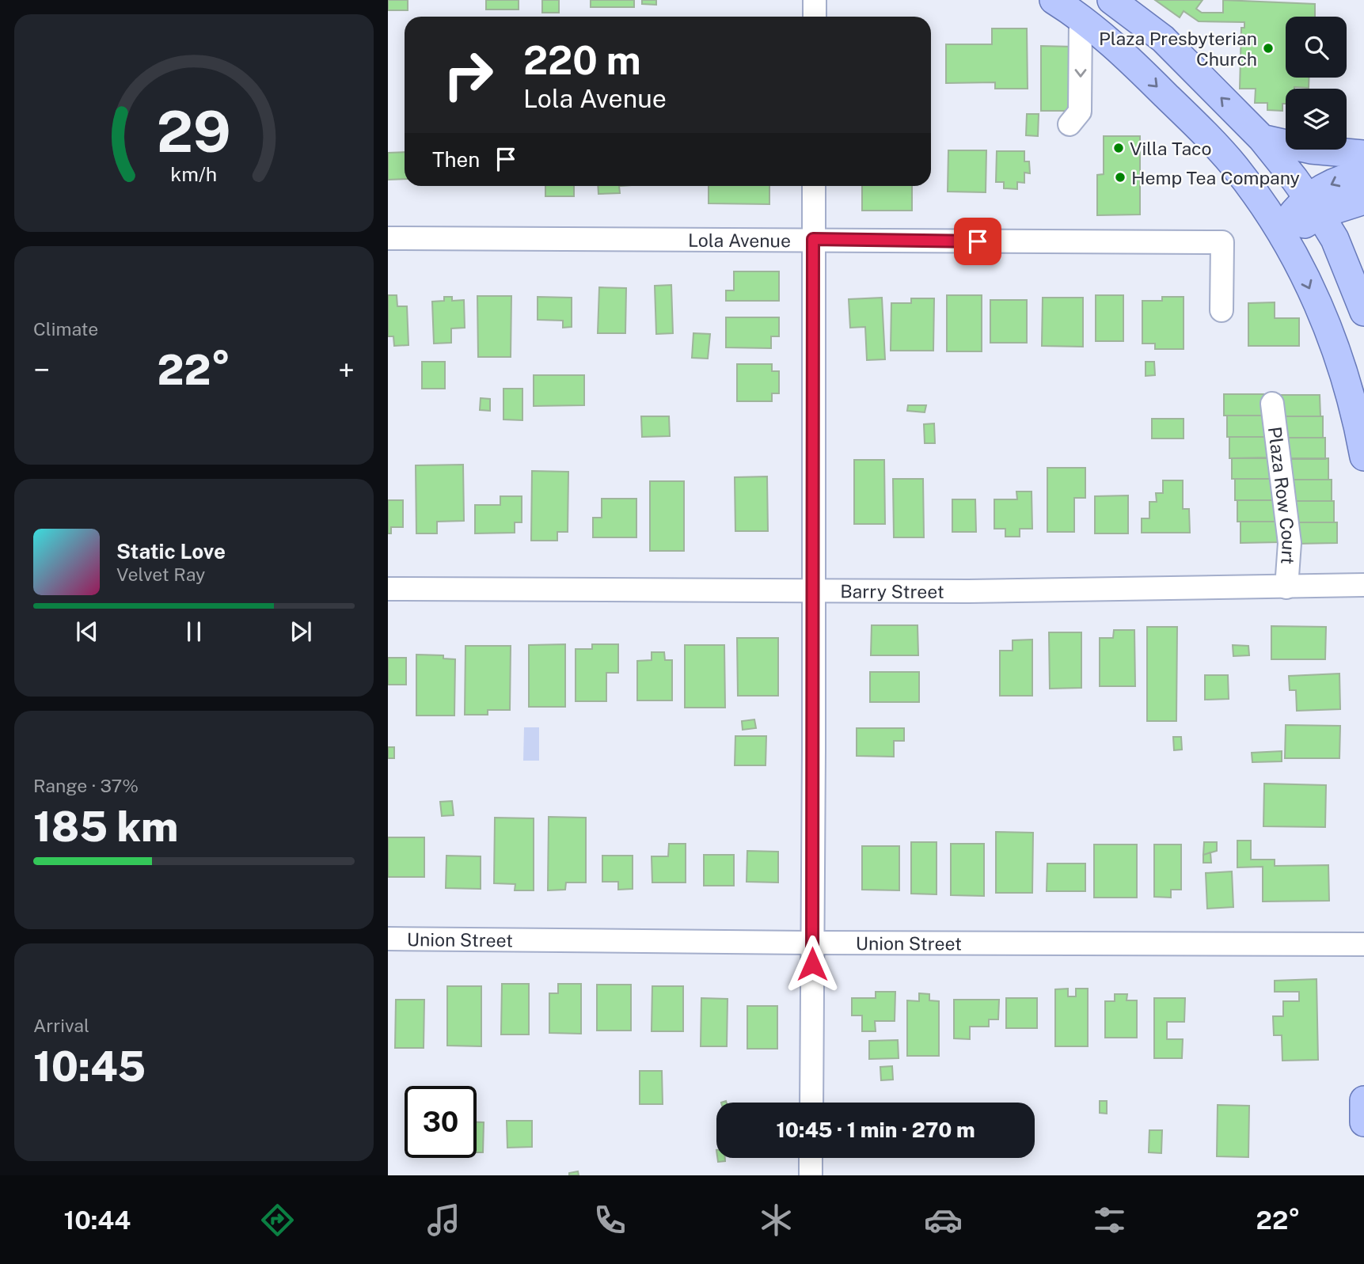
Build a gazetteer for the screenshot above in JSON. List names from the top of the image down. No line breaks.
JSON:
{"streets":{"street":["Lola Avenue","Plaza Row Court","Barry Street","Union Street"]},"crossings":[["Plaza Row Court","Barry Street"]],"places":["Plaza Presbyterian Church","Villa Taco","Hemp Tea Company"],"page":{"turn":["220 m","Lola Avenue"],"then":"Then","tile":["Climate",["Range · 37%","185 km"],["Arrival","10:45"]],"heat":["−","22°","+"],"song":["Static Love","Velvet Ray"],"limit":"30","trip":"10:45 · 1 min · 270 m","tabs":["10:44","22°"],"gauge":["29","km/h"]}}
